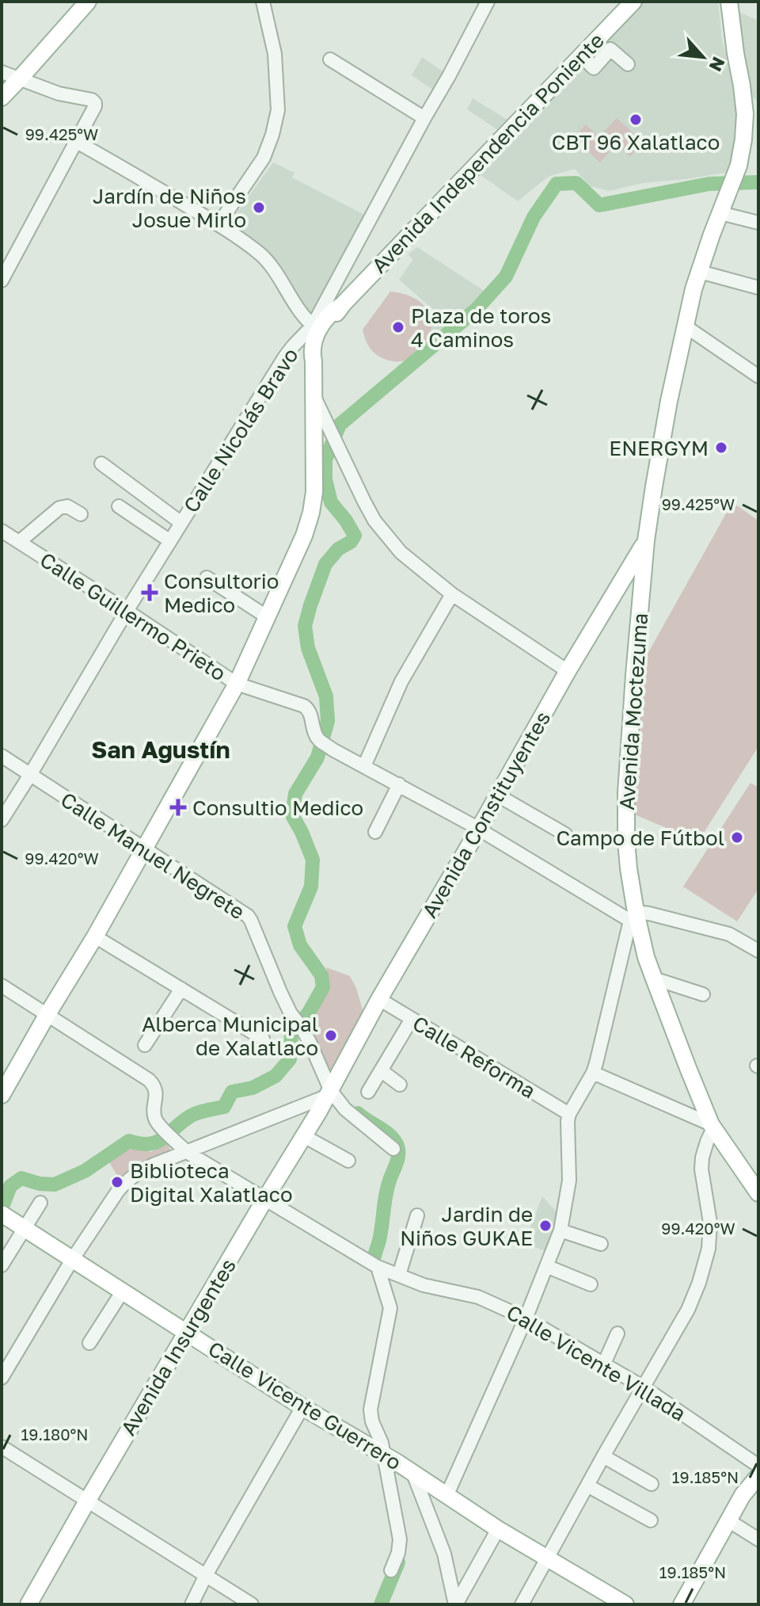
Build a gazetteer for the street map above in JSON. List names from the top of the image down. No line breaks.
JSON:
{"streets":{"main road":["Avenida Independencia Poniente","Avenida Moctezuma","Avenida Constituyentes","Avenida Insurgentes","Calle Vicente Guerrero"],"street":["Calle Nicolás Bravo","Calle Guillermo Prieto","Calle Manuel Negrete","Calle Reforma","Calle Vicente Villada"]},"crossings":[["Avenida Independencia Poniente","Calle Nicolás Bravo"],["Avenida Independencia Poniente","Calle Guillermo Prieto"],["Avenida Independencia Poniente","Calle Manuel Negrete"],["Avenida Independencia Poniente","Calle Vicente Villada"],["Calle Nicolás Bravo","Calle Guillermo Prieto"],["Calle Nicolás Bravo","Calle Manuel Negrete"],["Avenida Moctezuma","Avenida Constituyentes"],["Avenida Constituyentes","Calle Manuel Negrete"],["Avenida Constituyentes","Calle Reforma"],["Avenida Constituyentes","Avenida Insurgentes"],["Calle Manuel Negrete","Avenida Insurgentes"],["Avenida Insurgentes","Calle Vicente Villada"],["Avenida Insurgentes","Calle Vicente Guerrero"]],"districts":["San Agustín"],"places":{"other":["CBT 96 Xalatlaco","Jardín de Niños Josue Mirlo","Plaza de toros 4 Caminos","ENERGYM","Campo de Fútbol","Alberca Municipal de Xalatlaco","Biblioteca Digital Xalatlaco","Jardin de Niños GUKAE"],"health":["Consultorio Medico","Consultio Medico"]},"north":"bottom right","coordinates":["99.425°W","99.420°W","19.180°N","19.185°N"]}
